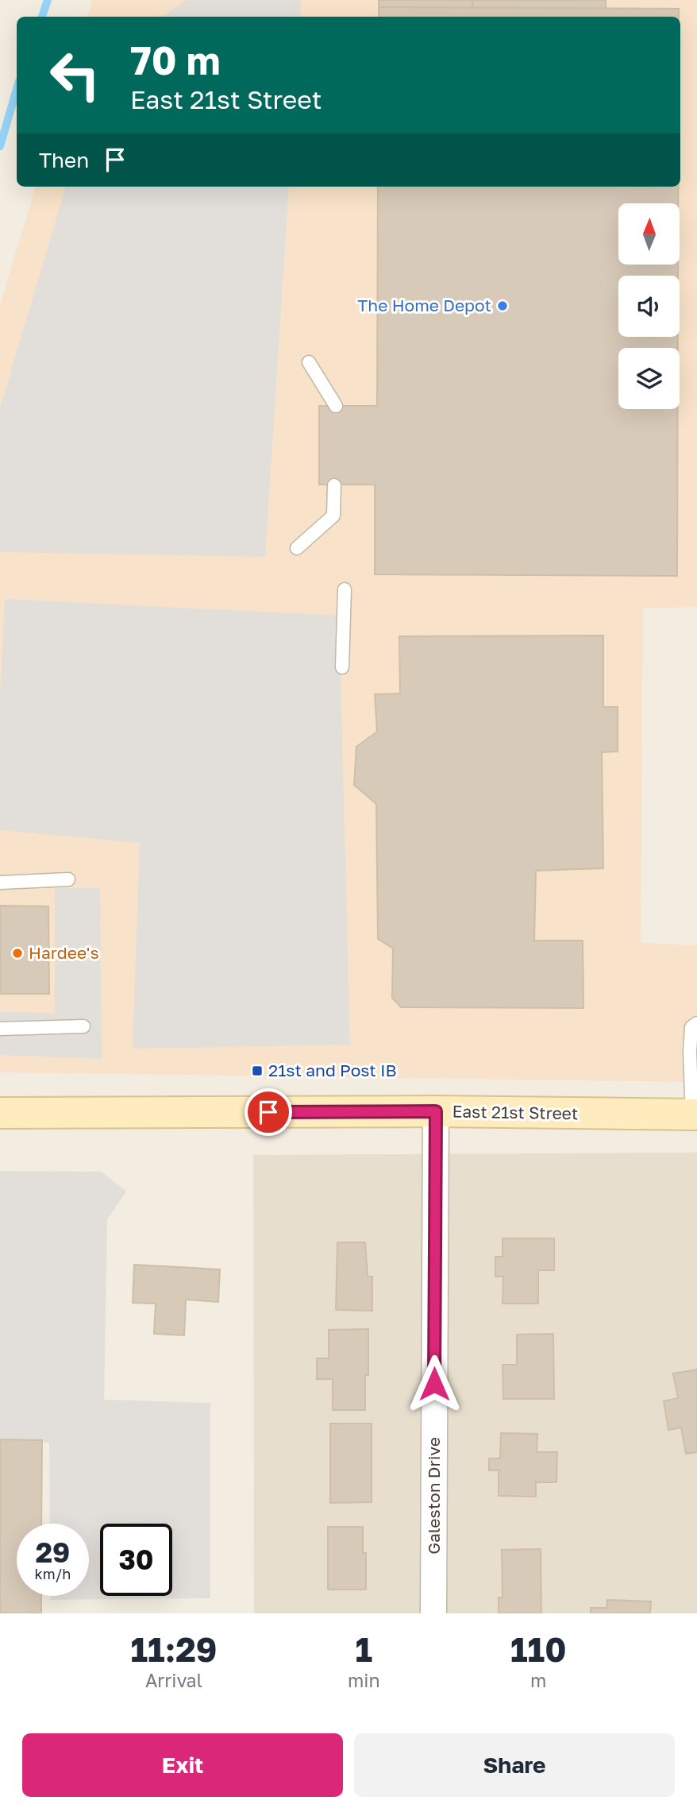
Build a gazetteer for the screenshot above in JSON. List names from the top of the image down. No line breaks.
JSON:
{"streets":{"main road":["East 21st Street"],"street":["Galeston Drive"]},"crossings":[["East 21st Street","Galeston Drive"]],"places":{"other":["The Home Depot","Hardee's"],"transit":["21st and Post IB"]},"north":"top","page":{"turn":["70 m","East 21st Street"],"then":"Then","speed":"29 km/h","limit":"30","eta":["11:29","Arrival","1","min","110","m"],"buttons":["Exit","Share"]}}
